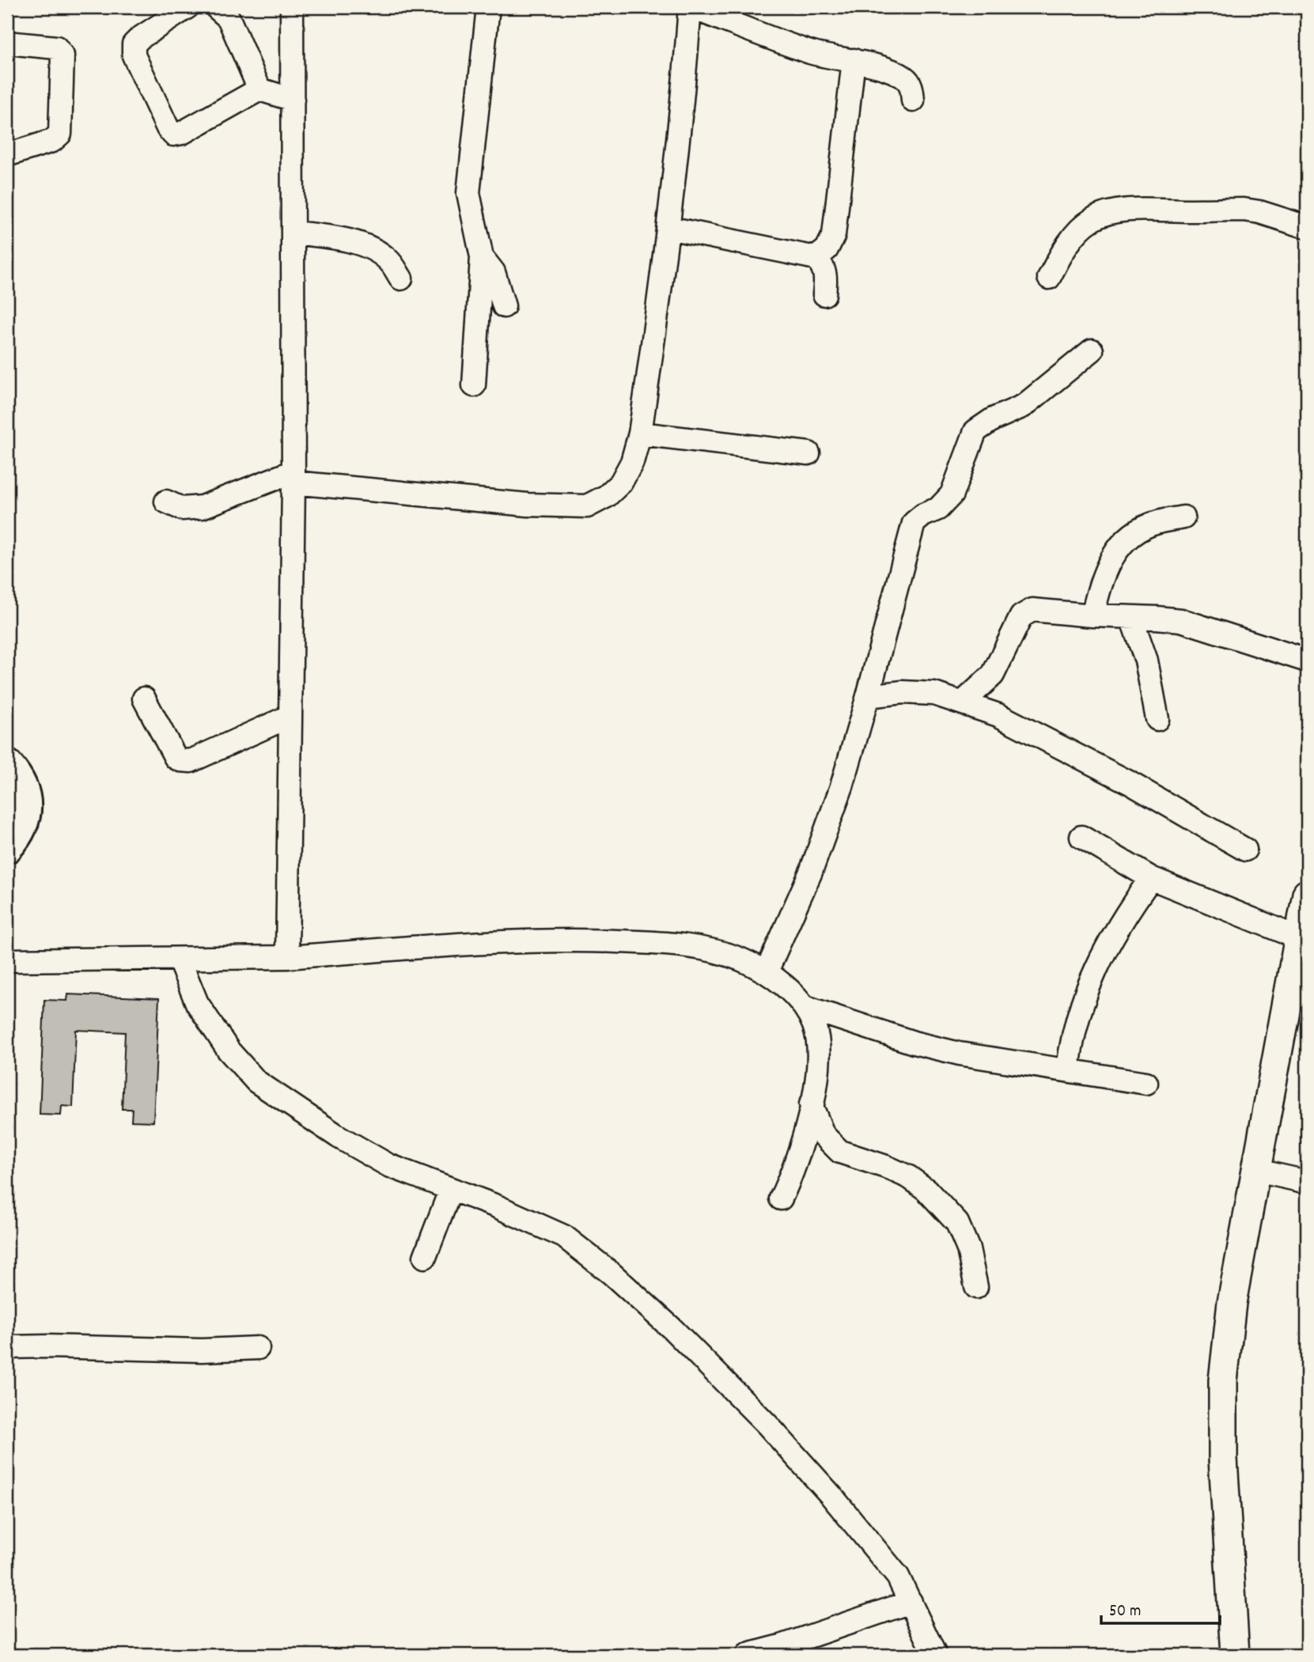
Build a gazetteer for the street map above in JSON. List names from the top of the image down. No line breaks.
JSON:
{"scale_bar":"50 m"}
